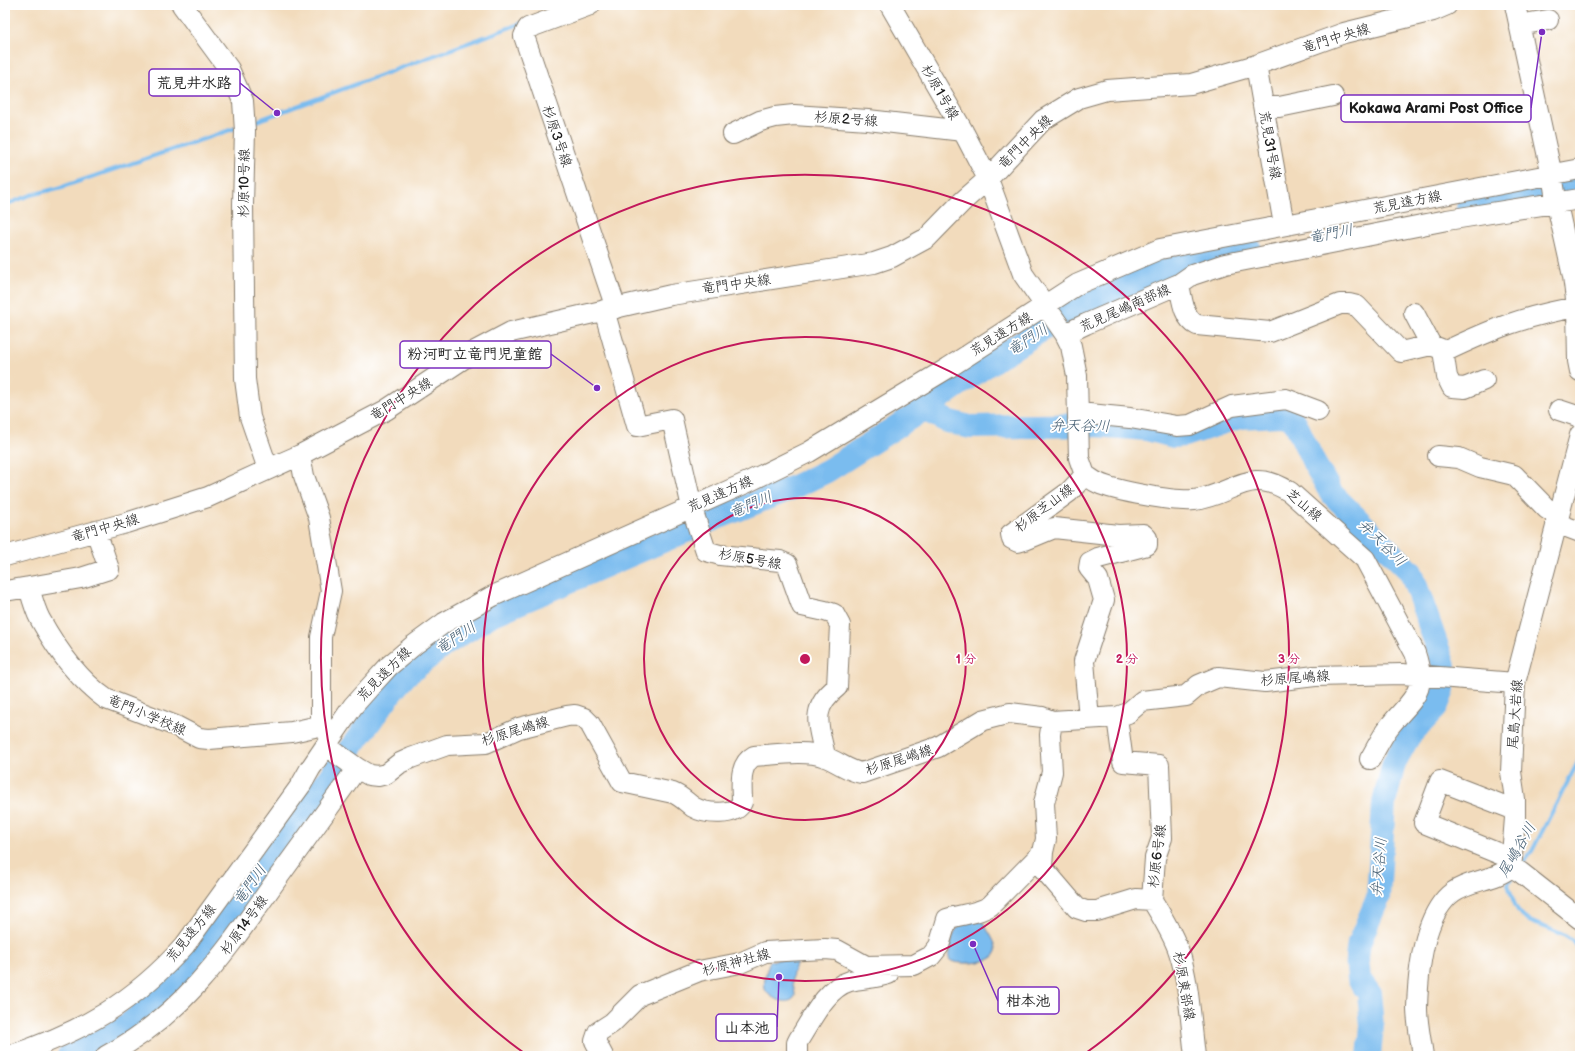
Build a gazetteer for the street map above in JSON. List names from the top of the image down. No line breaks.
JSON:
{"streets":{"street":["竜門中央線","杉原1号線","杉原2号線","杉原3号線","荒見31号線","杉原10号線","荒見遠方線","荒見尾嶋南部線","芝山線","杉原芝山線","杉原5号線","杉原尾嶋線","尾島大岩線","竜門小学校線","杉原6号線","杉原14号線","杉原神社線","杉原東部線"]},"crossings":[["竜門中央線","杉原1号線"],["竜門中央線","杉原3号線"],["竜門中央線","荒見31号線"],["竜門中央線","杉原10号線"],["竜門中央線","杉原芝山線"],["竜門中央線","杉原5号線"],["杉原1号線","杉原2号線"],["杉原1号線","杉原芝山線"],["杉原3号線","杉原5号線"],["荒見31号線","荒見遠方線"],["荒見遠方線","杉原芝山線"],["荒見遠方線","杉原5号線"],["荒見遠方線","杉原尾嶋線"],["荒見遠方線","竜門小学校線"],["荒見尾嶋南部線","杉原芝山線"],["芝山線","杉原芝山線"],["芝山線","杉原尾嶋線"],["杉原芝山線","杉原尾嶋線"],["杉原5号線","杉原尾嶋線"],["杉原尾嶋線","尾島大岩線"],["杉原尾嶋線","竜門小学校線"],["杉原尾嶋線","杉原6号線"],["杉原尾嶋線","杉原14号線"],["杉原6号線","杉原東部線"]],"water":["竜門川","弁天谷川","尾嶋谷川"],"places":["Kokawa Arami Post Office","荒見井水路","粉河町立竜門児童館","柑本池","山本池"],"rings":["1 分","2 分","3 分"]}
